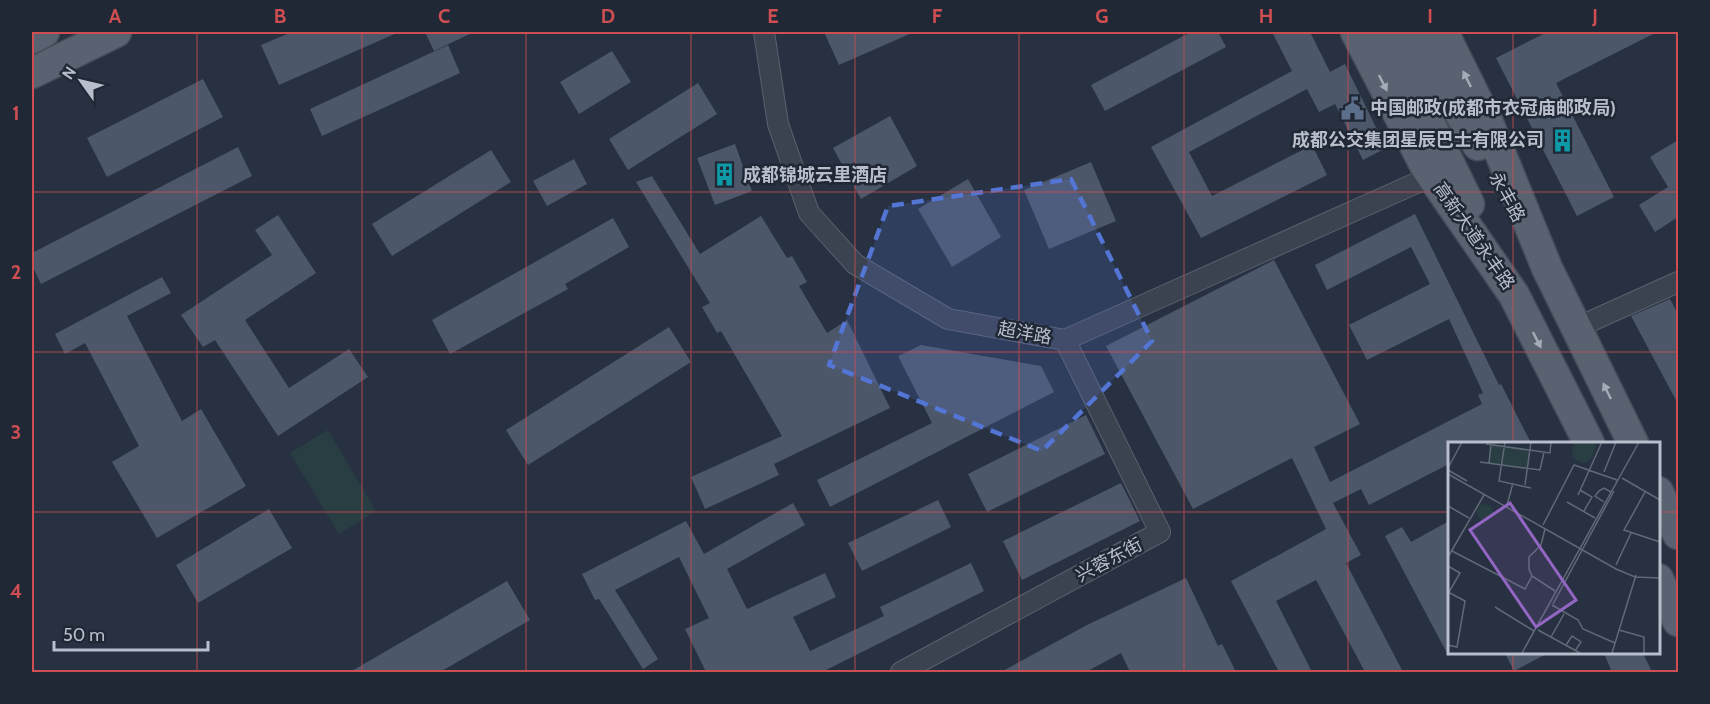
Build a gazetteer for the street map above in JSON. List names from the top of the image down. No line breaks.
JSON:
{"streets":{"main road":["永丰路","高新大道永丰路"],"street":["超洋路","兴蓉东街"]},"crossings":[["永丰路","高新大道永丰路"],["高新大道永丰路","超洋路"],["超洋路","兴蓉东街"]],"places":{"public building":["中国邮政(成都市衣冠庙邮政局)"],"building":["成都公交集团星辰巴士有限公司","成都锦城云里酒店"]},"scale_bar":"50 m","north":"top left","grid":{"columns":["A","B","C","D","E","F","G","H","I","J"],"rows":["1","2","3","4"]}}
